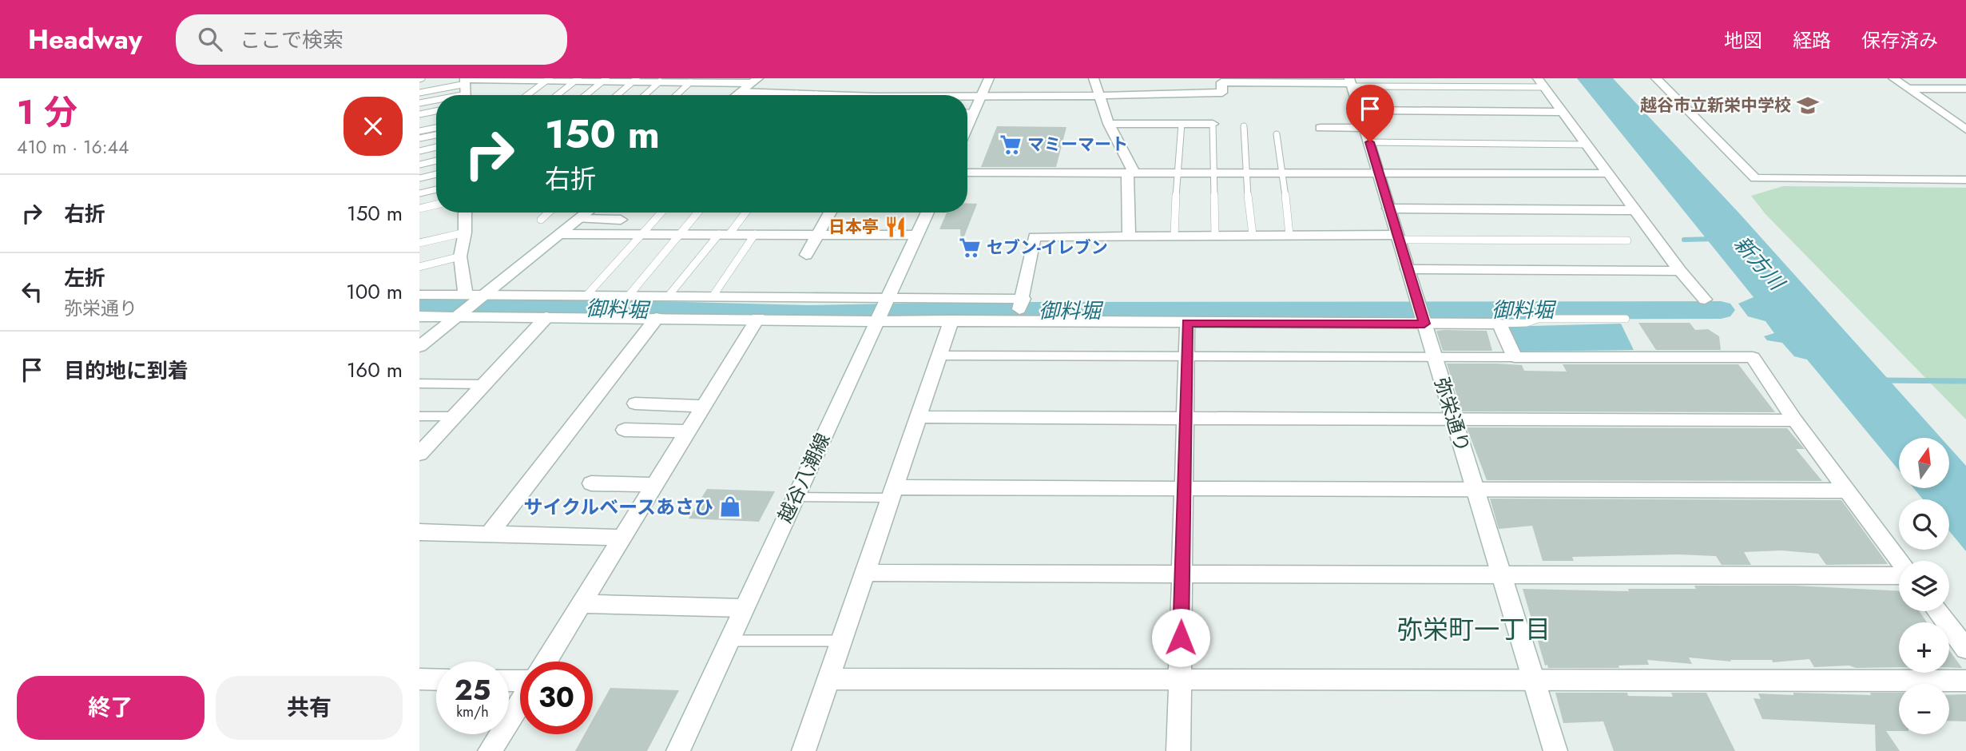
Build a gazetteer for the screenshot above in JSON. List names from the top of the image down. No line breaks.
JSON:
{"streets":{"street":["弥栄通り","越谷八潮線"]},"districts":["弥栄町一丁目"],"water":["新方川","御料堀"],"places":{"school or university":["越谷市立新栄中学校"],"supermarket":["マミーマート","セブン-イレブン"],"restaurant":["日本亭"],"shop":["サイクルベースあさひ"]},"north":"top","page":{"header":"Headway","search":"ここで検索","nav":["地図","経路","保存済み"],"heading":["1 分","410 m · 16:44"],"turn":["150 m","右折"],"list":[{"name":"右折","value":"150 m"},{"name":"左折","note":"弥栄通り","value":"100 m"},{"name":"目的地に到着","value":"160 m"}],"map_buttons":["+","−"],"speed":"25 km/h","limit":"30","buttons":["終了","共有"]}}
